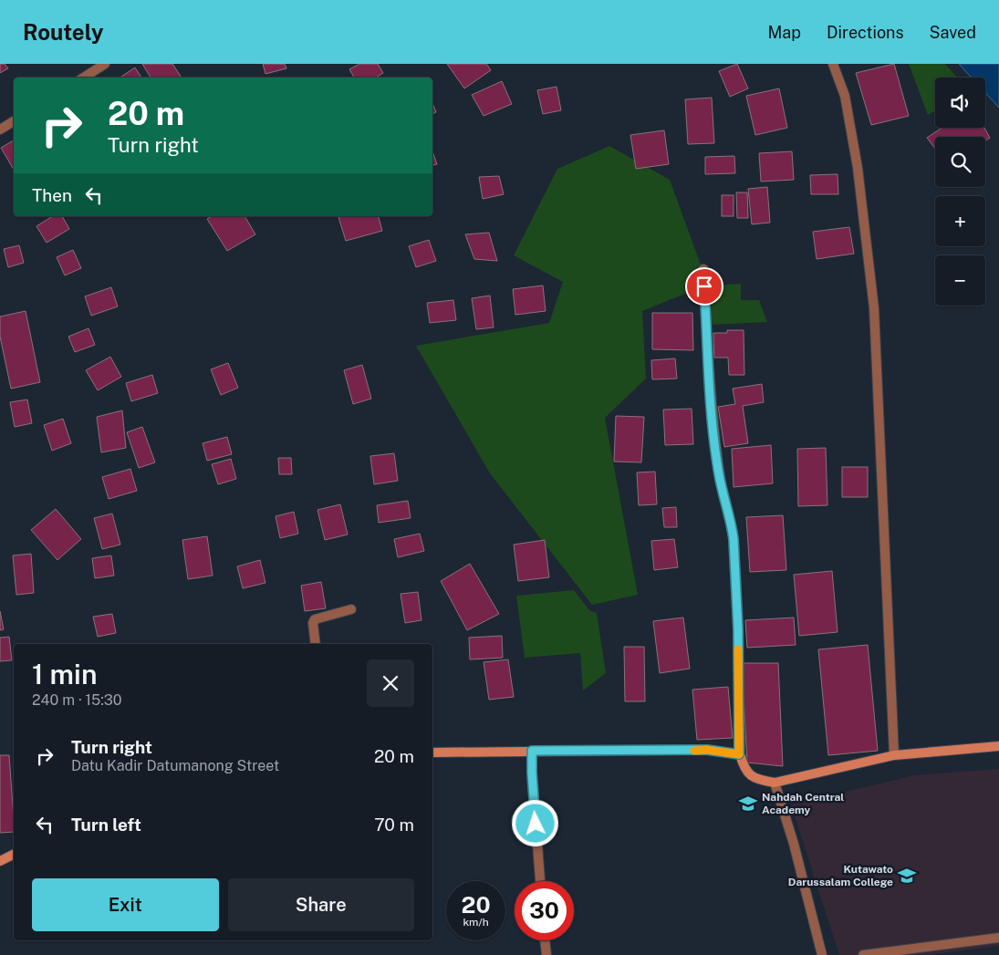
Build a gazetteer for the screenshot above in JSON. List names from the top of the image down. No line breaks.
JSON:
{"places":{"school or university":["Nahdah Central Academy","Kutawato Darussalam College"]},"page":{"header":"Routely","nav":["Map","Directions","Saved"],"map_buttons":["+","−"],"turn":["20 m","Turn right"],"then":"Then","heading":["1 min","240 m · 15:30"],"list":[{"name":"Turn right","note":"Datu Kadir Datumanong Street","value":"20 m"},{"name":"Turn left","value":"70 m"}],"buttons":["Exit","Share"],"speed":"20 km/h","limit":"30"}}
